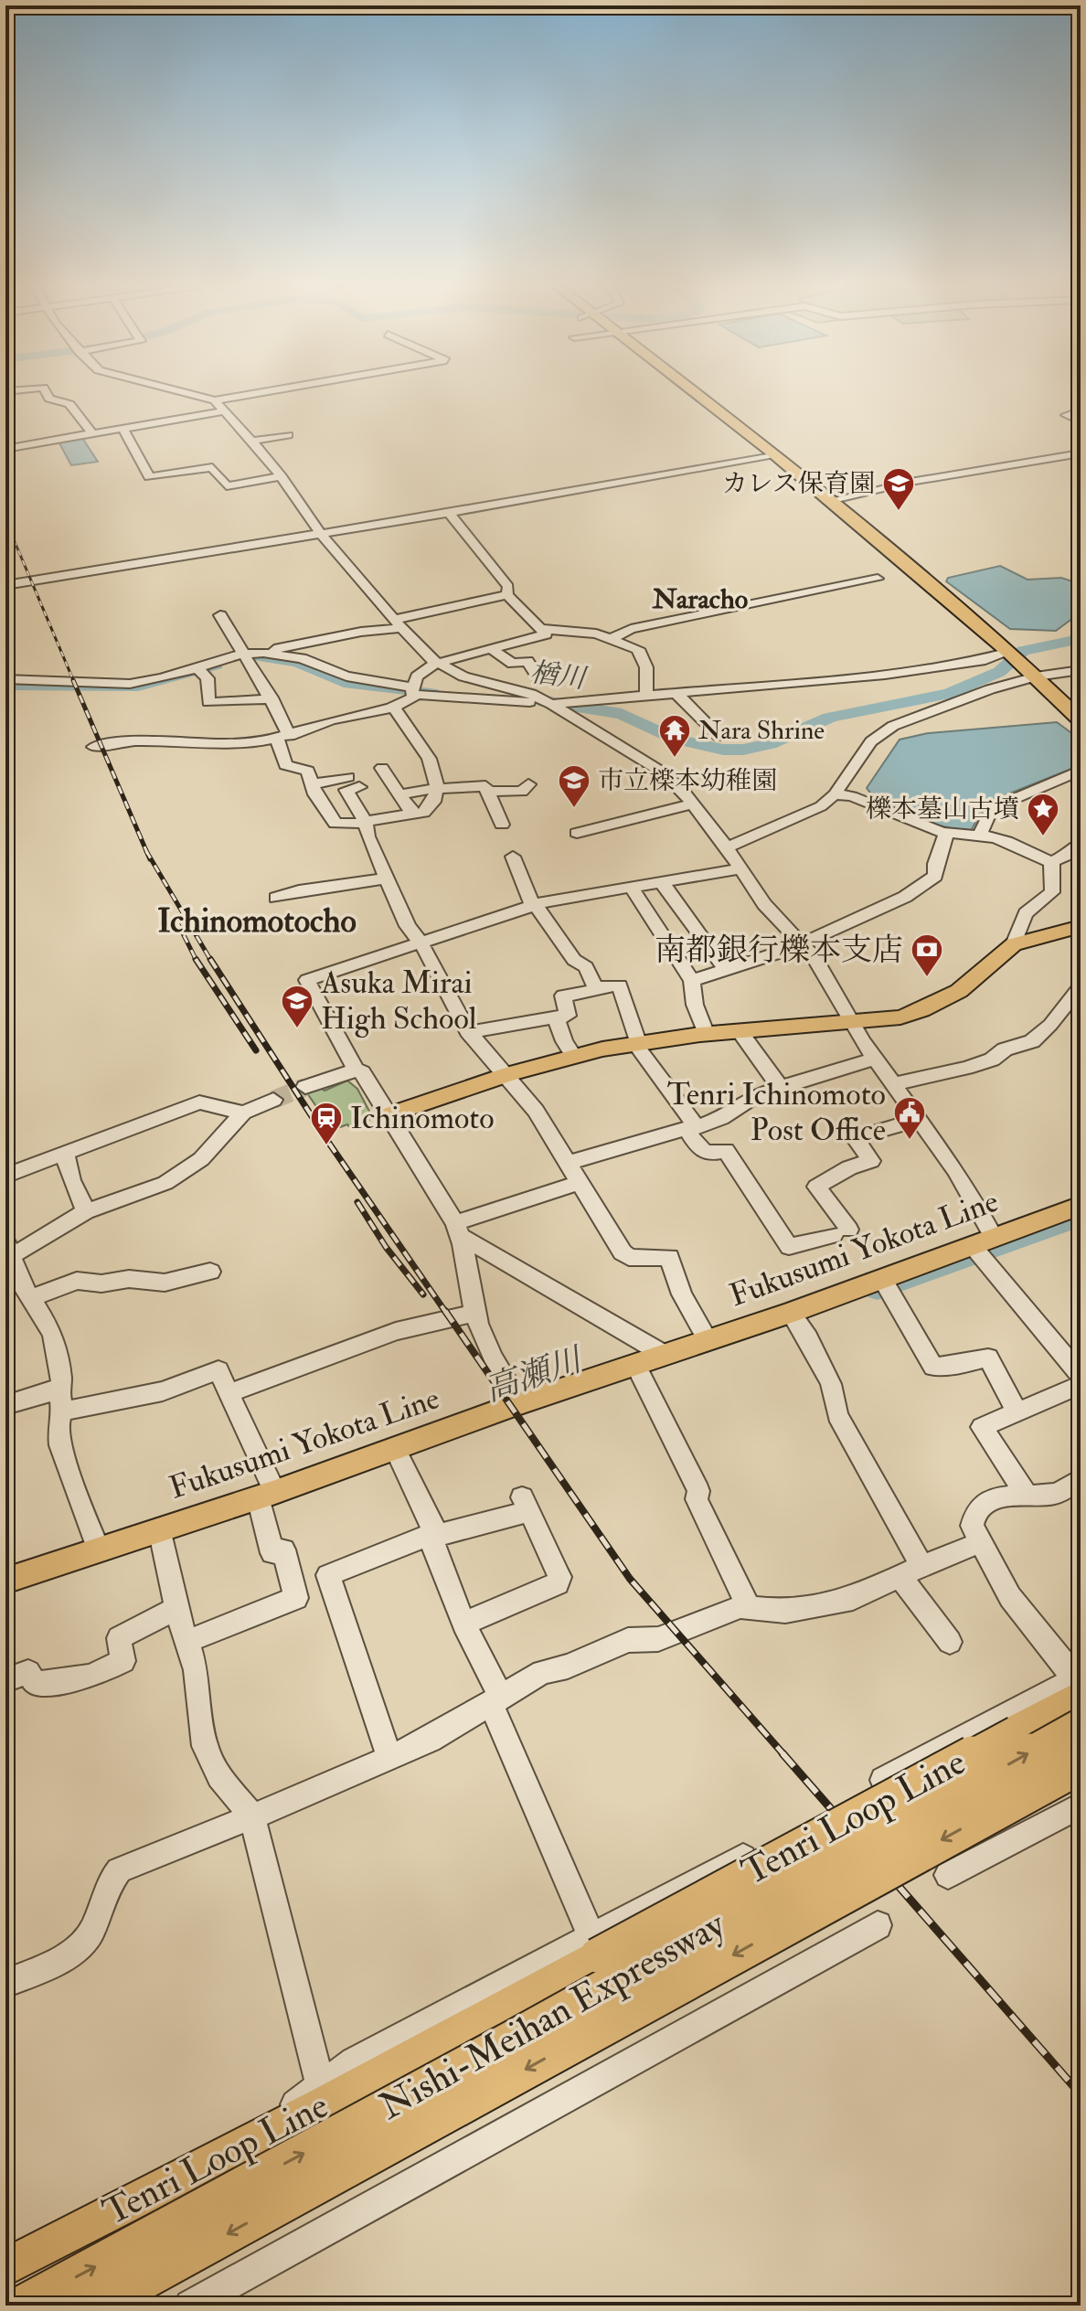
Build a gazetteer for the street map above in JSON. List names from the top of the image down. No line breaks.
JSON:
{"streets":{"highway":["Nishi-Meihan Expressway"],"main road":["Fukusumi Yokota Line","Tenri Loop Line"]},"districts":["Naracho","Ichinomotocho"],"water":["楢川","高瀬川"],"places":{"school or university":["カレス保育園","市立檪本幼稚園","Asuka Mirai High School"],"temple":["Nara Shrine"],"place":["櫟本墓山古墳"],"bank":["南都銀行櫟本支店"],"public building":["Tenri Ichinomoto Post Office"],"station":["Ichinomoto"]}}
